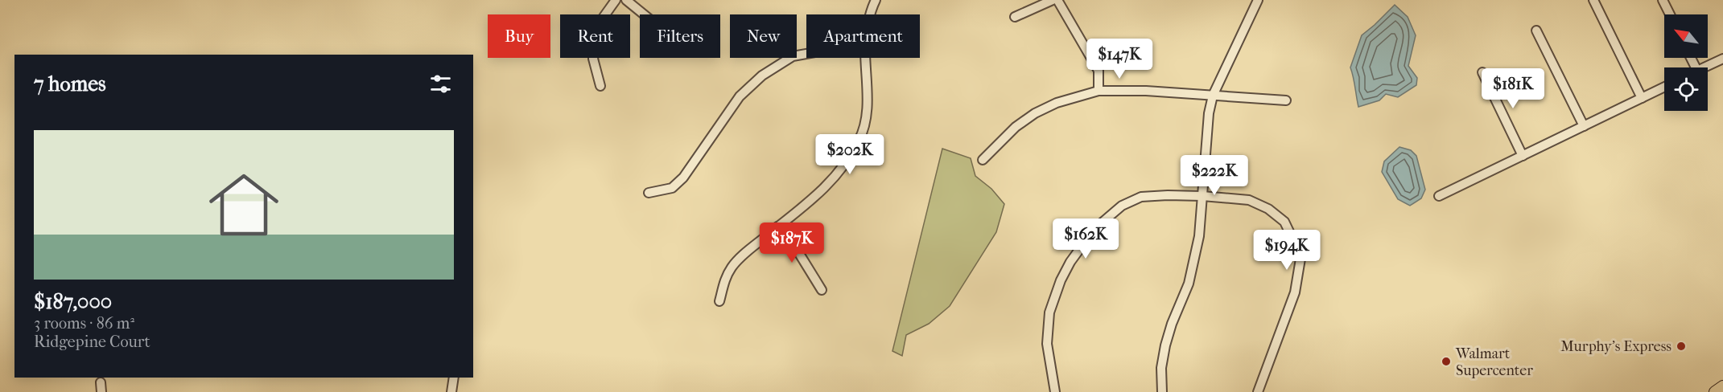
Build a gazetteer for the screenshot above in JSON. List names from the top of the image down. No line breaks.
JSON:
{"places":["Murphy's Express","Walmart Supercenter"],"north":"top left","page":{"chip":["Buy","Rent","Filters","New","Apartment"],"price":["$147K","$181K","$202K","$222K","$162K","$187K","$194K"],"heading":"7 homes","list":[{"name":"$187,000","note":"3 rooms · 86 m² · Ridgepine Court"}]}}
